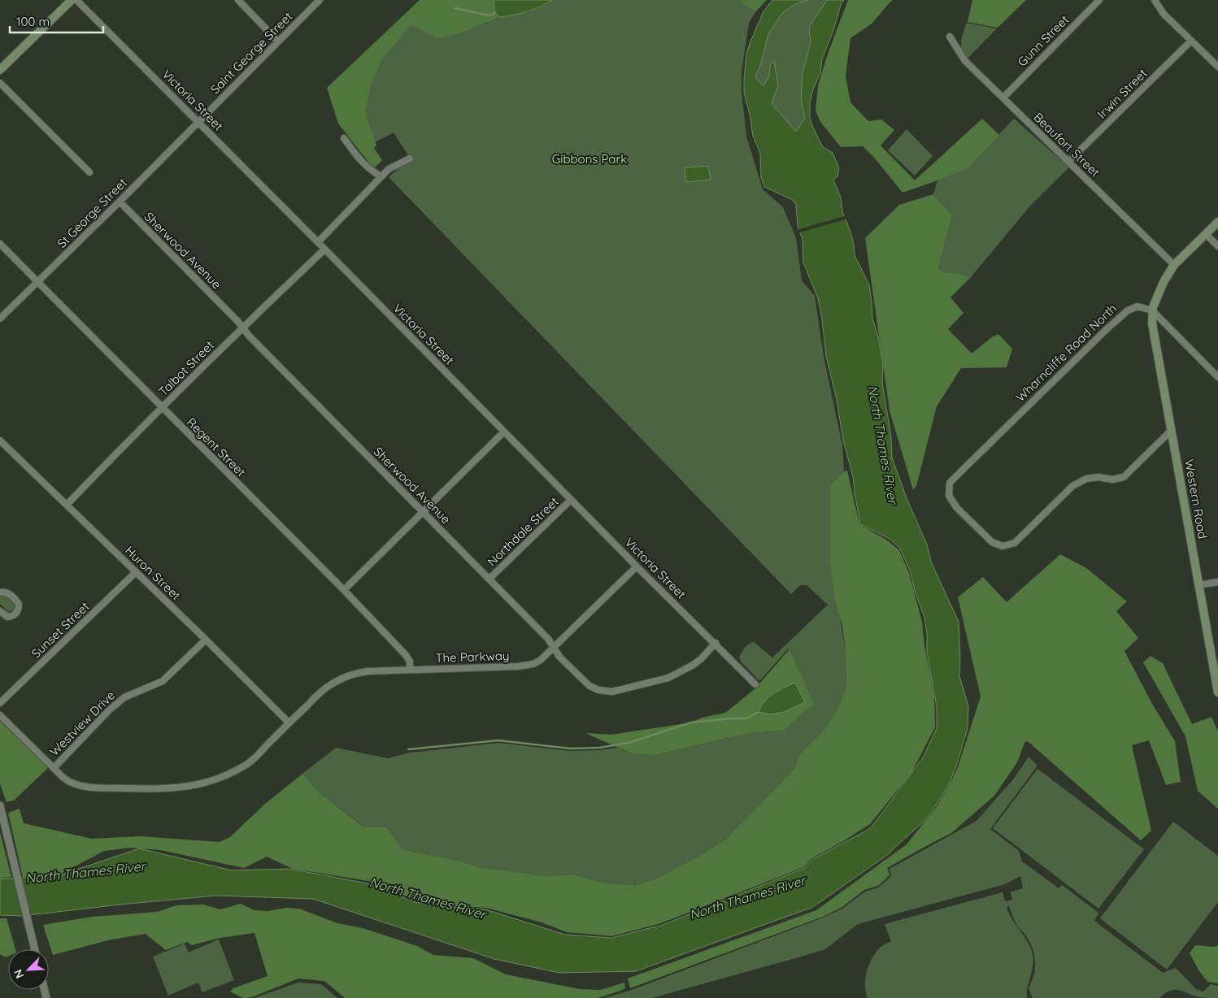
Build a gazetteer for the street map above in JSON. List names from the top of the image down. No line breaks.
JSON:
{"streets":{"main road":["Western Road"],"street":["Gunn Street","Saint George Street","Irwin Street","Victoria Street","Beaufort Street","St George Street","Sherwood Avenue","Wharncliffe Road North","Talbot Street","Regent Street","Northdale Street","Huron Street","Sunset Street","The Parkway","Westview Drive"]},"crossings":[["Gunn Street","Beaufort Street"],["Saint George Street","Victoria Street"],["Saint George Street","St George Street"],["Irwin Street","Beaufort Street"],["Victoria Street","St George Street"],["Victoria Street","Sherwood Avenue"],["Victoria Street","Talbot Street"],["Victoria Street","Northdale Street"],["Victoria Street","The Parkway"],["St George Street","Sherwood Avenue"],["St George Street","Regent Street"],["Sherwood Avenue","Talbot Street"],["Sherwood Avenue","Northdale Street"],["Sherwood Avenue","The Parkway"],["Wharncliffe Road North","Western Road"],["Talbot Street","Regent Street"],["Talbot Street","Huron Street"],["Regent Street","The Parkway"],["Huron Street","Sunset Street"],["Huron Street","The Parkway"],["Huron Street","Westview Drive"],["The Parkway","Westview Drive"]],"water":["North Thames River"],"parks":["Gibbons Park"],"scale_bar":"100 m","north":"bottom left"}
